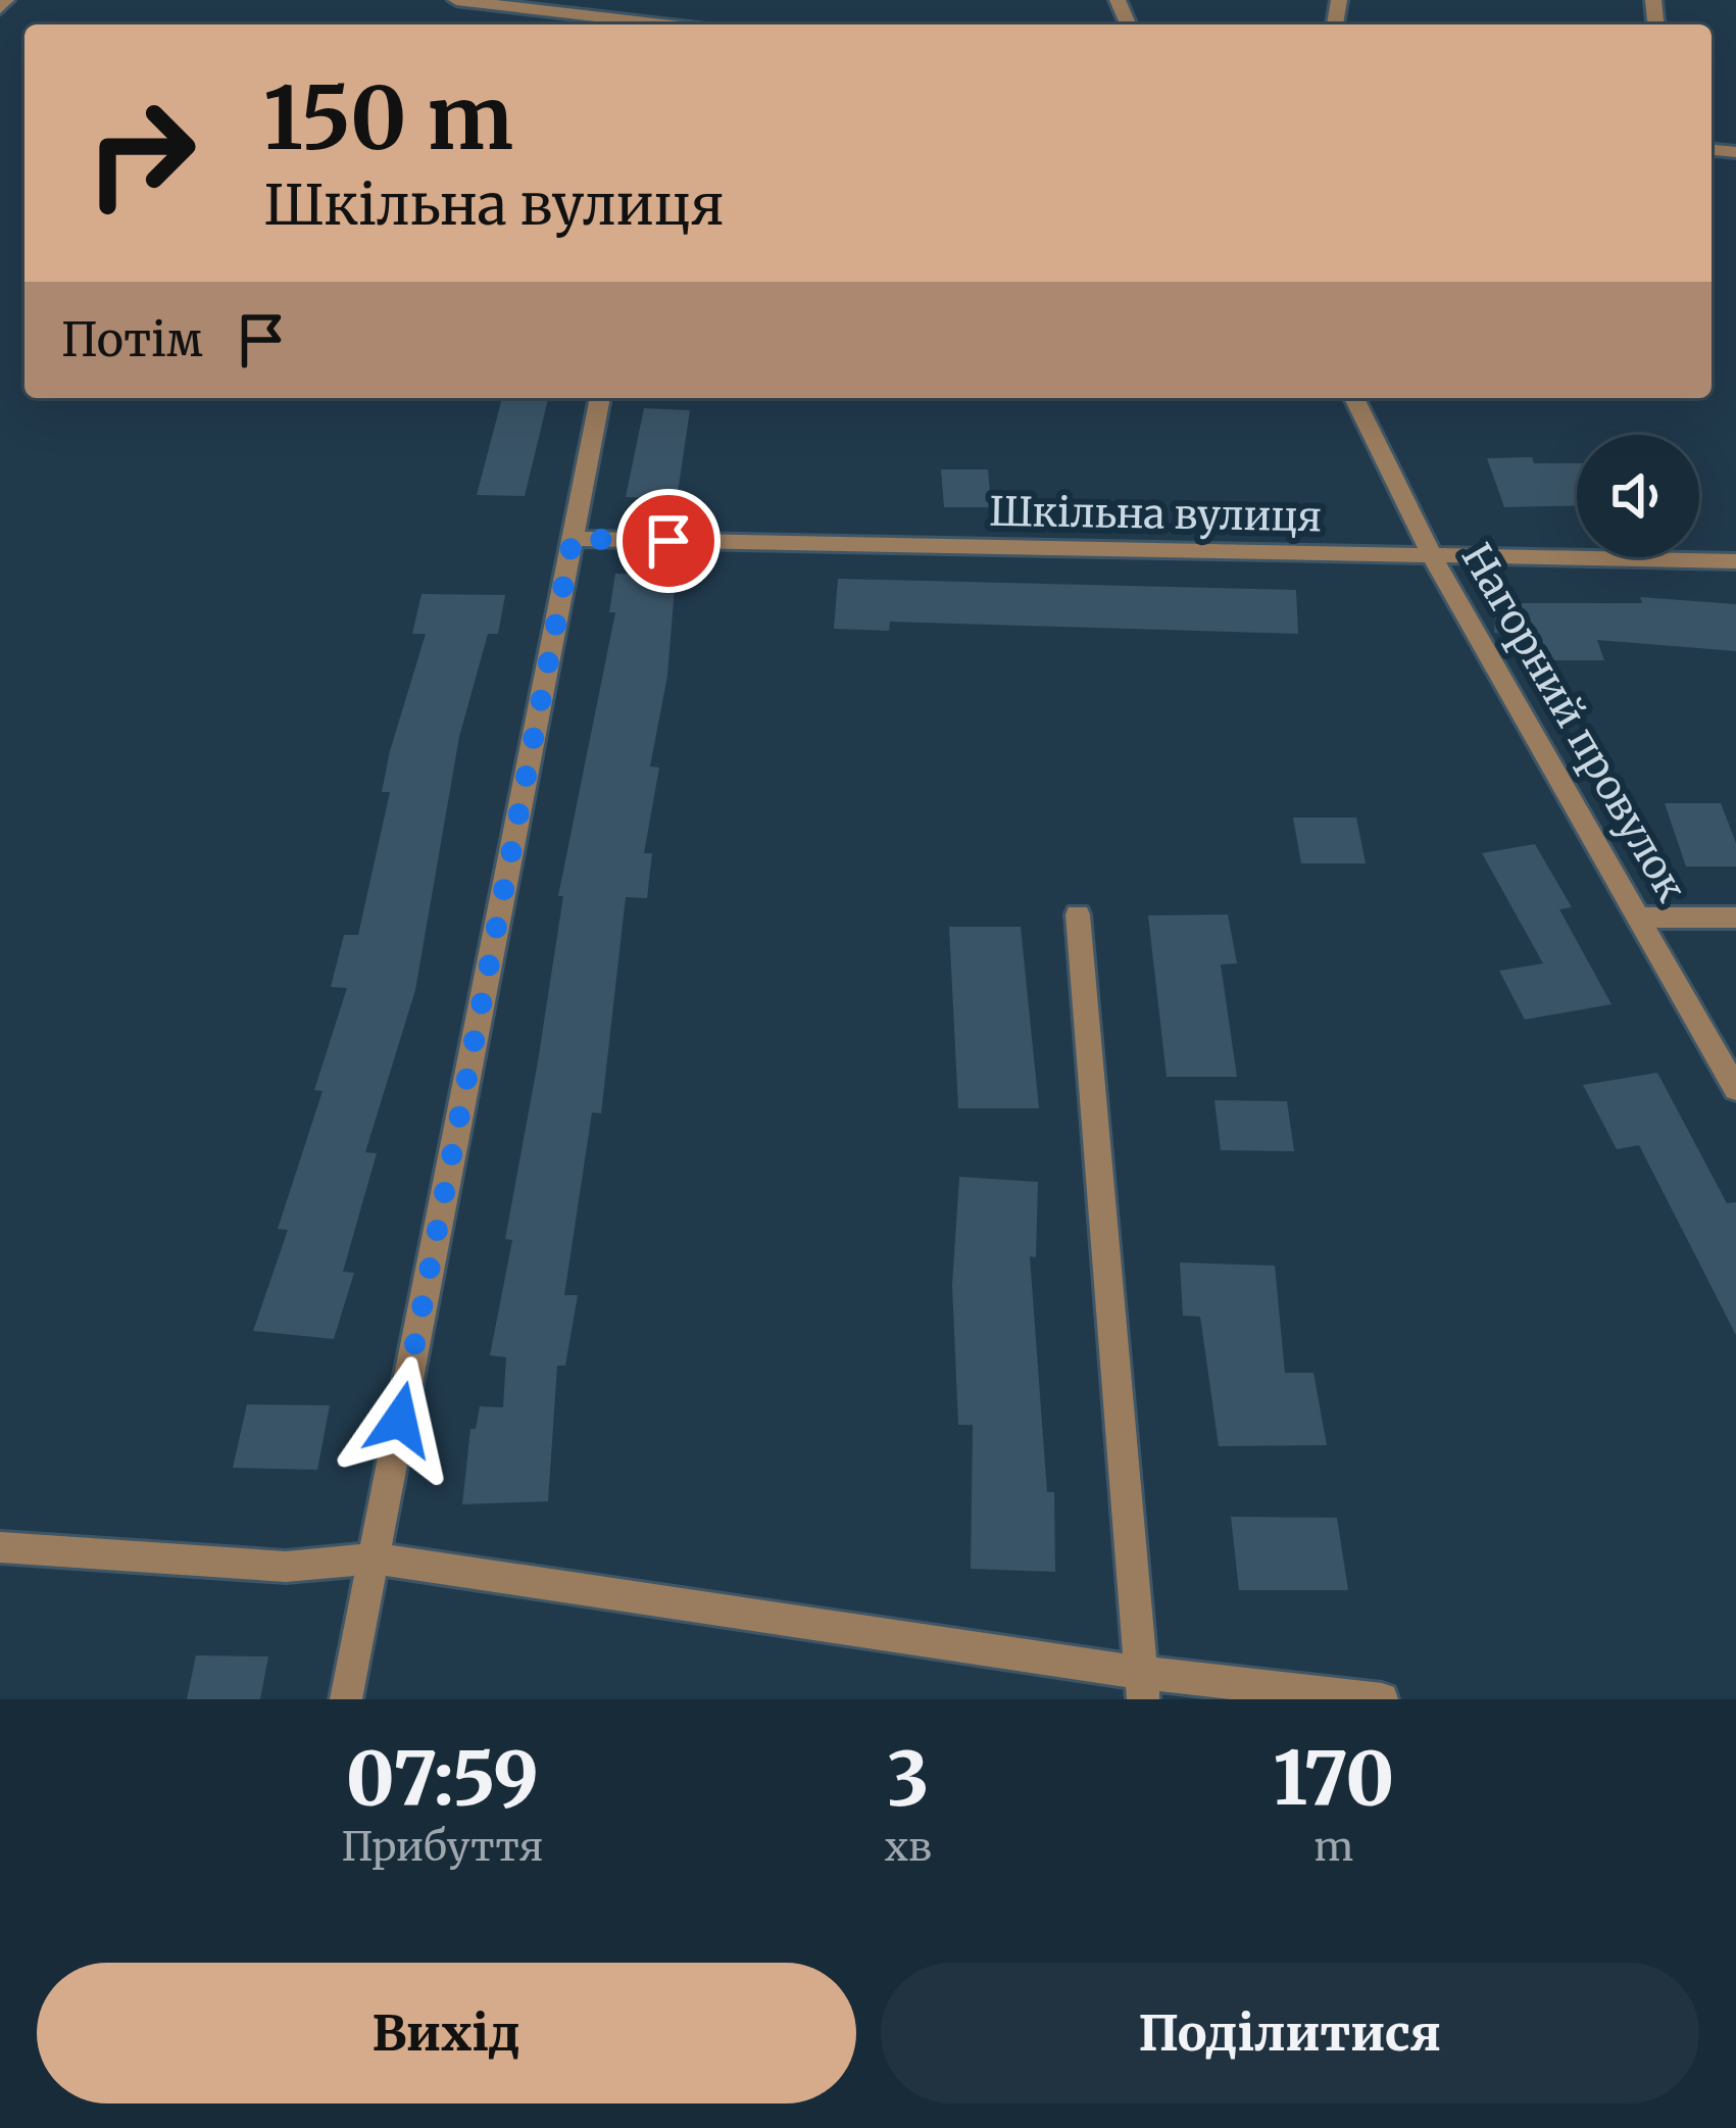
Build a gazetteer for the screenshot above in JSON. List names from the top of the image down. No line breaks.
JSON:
{"streets":{"street":["Шкільна вулиця","Нагорний провулок"]},"crossings":[["Шкільна вулиця","Нагорний провулок"]],"page":{"turn":["150 m","Шкільна вулиця"],"then":"Потім","eta":["07:59","Прибуття","3","хв","170","m"],"buttons":["Вихід","Поділитися"]}}
